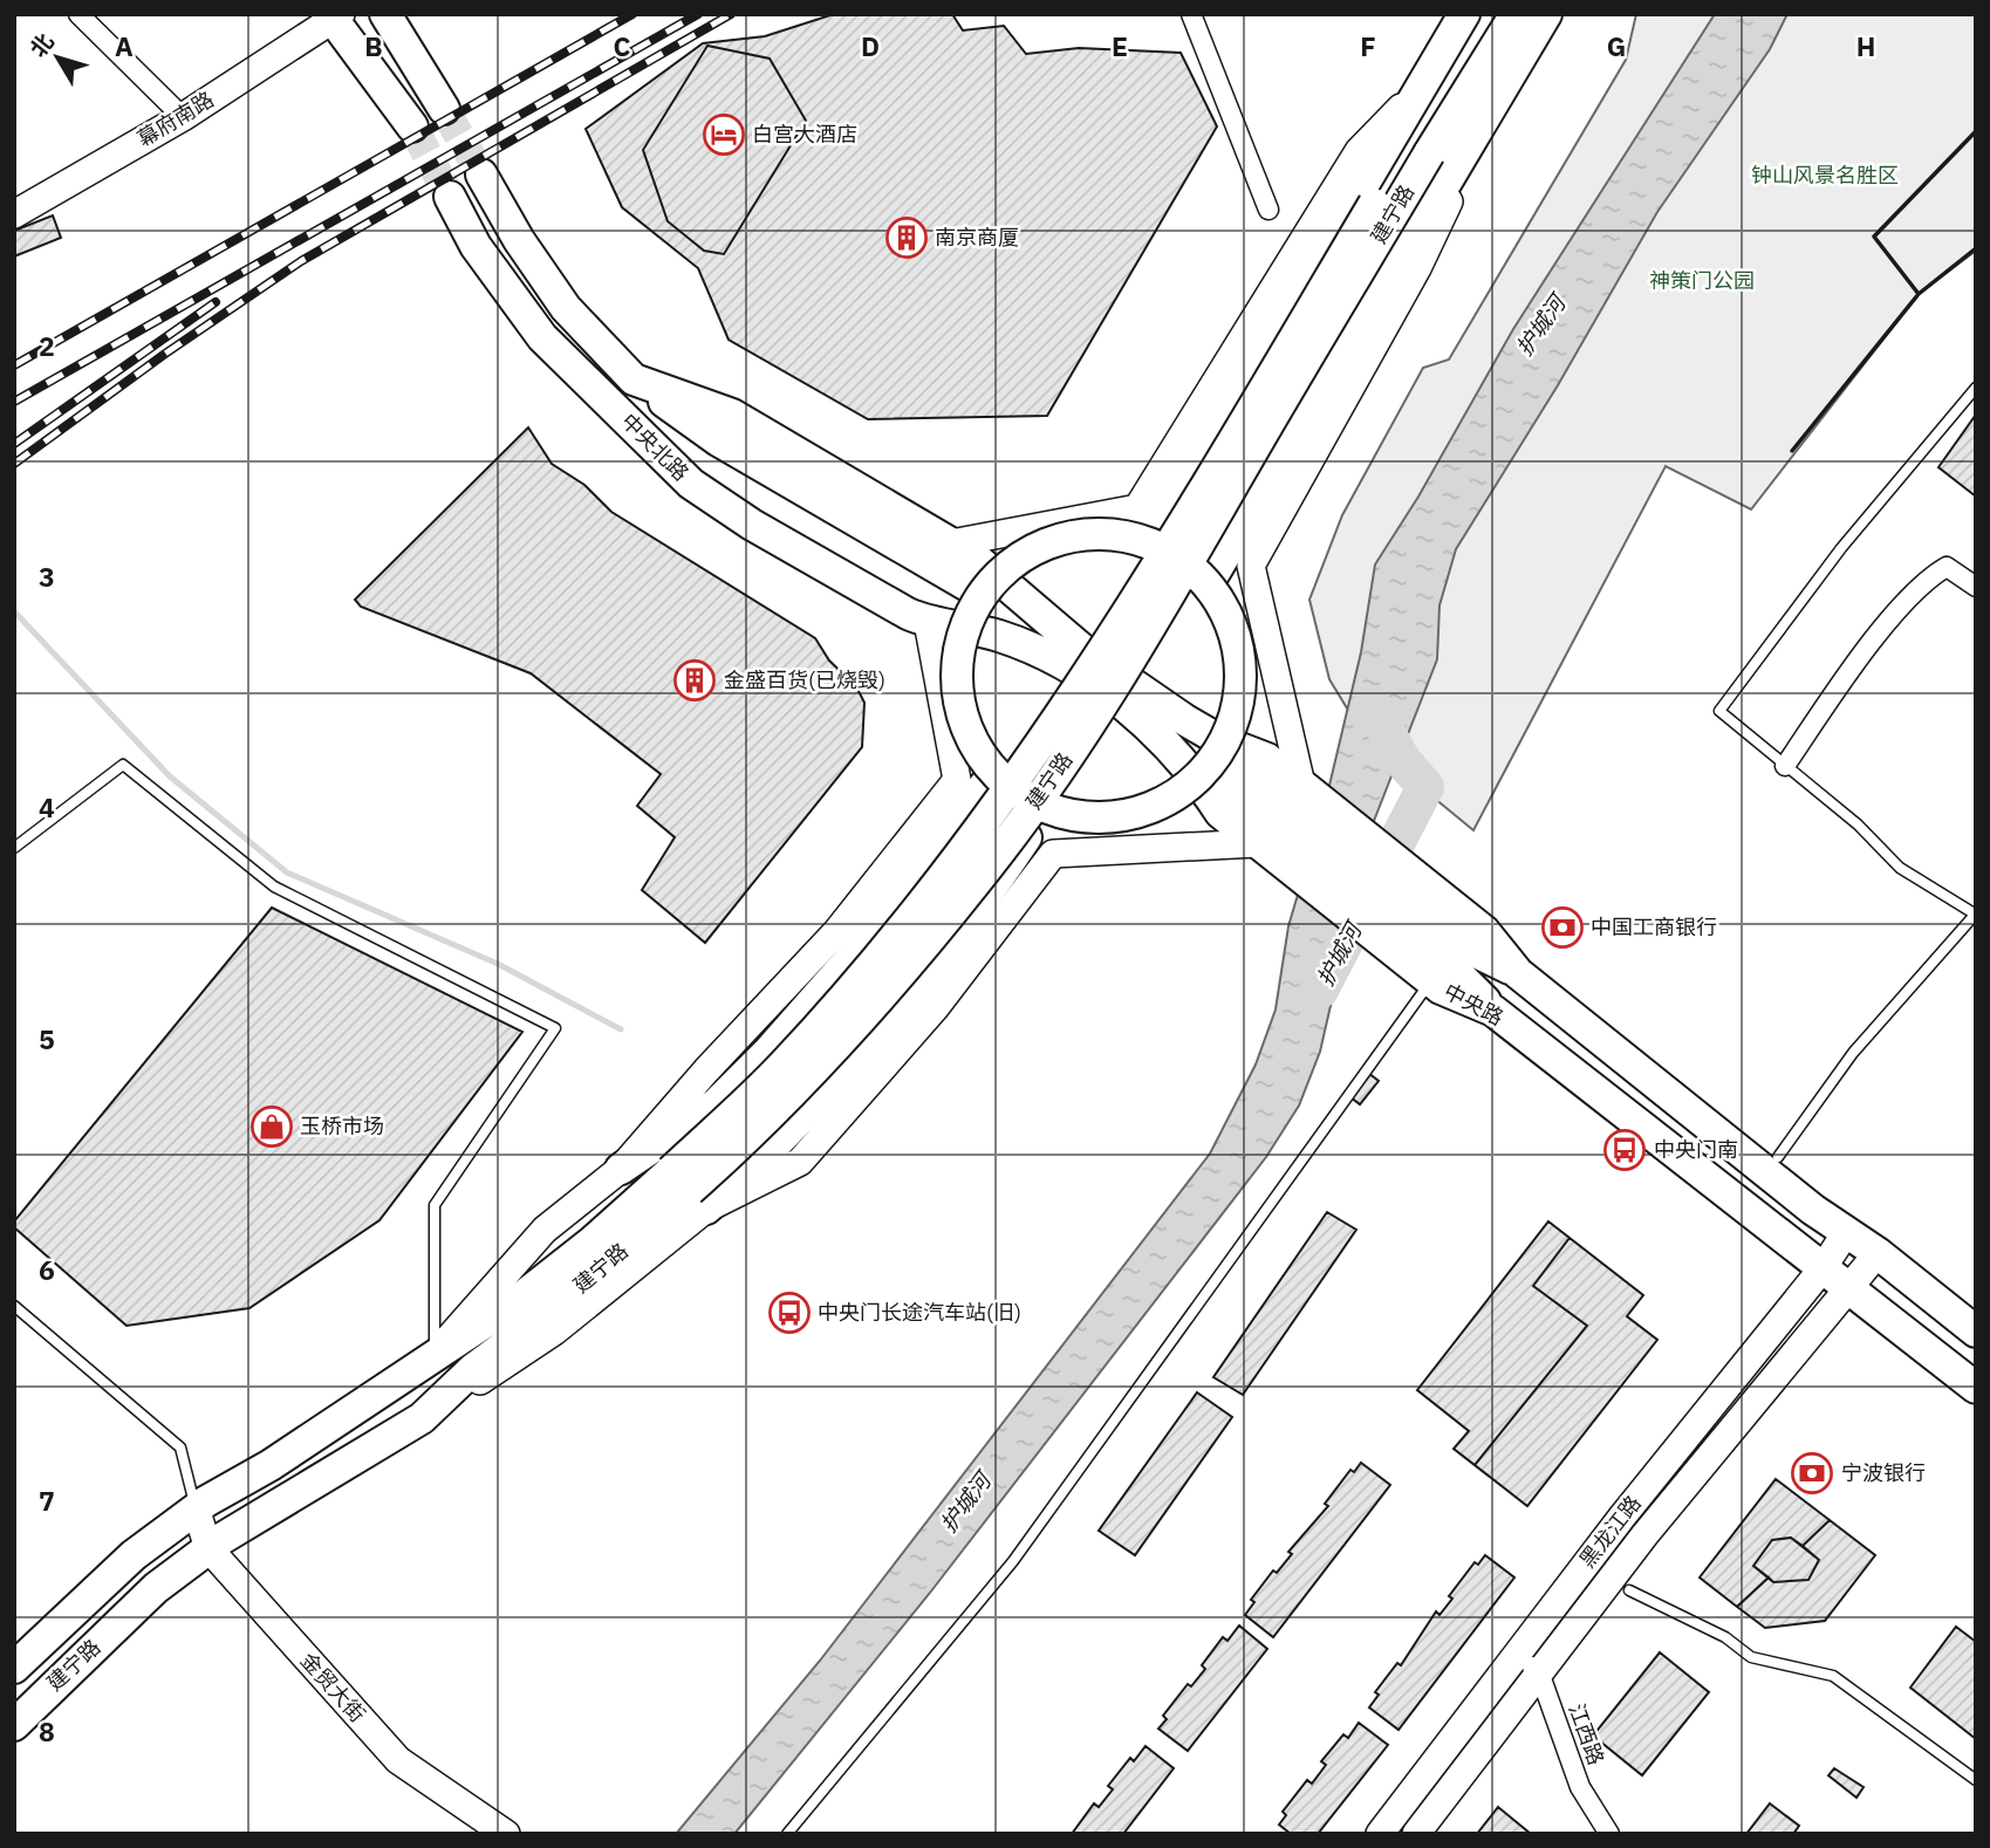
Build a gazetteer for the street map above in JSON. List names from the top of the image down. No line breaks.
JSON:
{"streets":{"main road":["幕府南路","建宁路","中央北路","中央路","黑龙江路","金贸大街"],"street":["江西路"]},"crossings":[["建宁路","金贸大街"],["中央北路","中央路"],["中央路","黑龙江路"],["黑龙江路","江西路"]],"water":["护城河"],"parks":["钟山风景名胜区","神策门公园"],"places":{"hotel":["白宫大酒店"],"building":["南京商厦","金盛百货(已烧毁)"],"bank":["中国工商银行","宁波银行"],"shop":["玉桥市场"],"bus stop":["中央门南","中央门长途汽车站(旧)"]},"north":"top left","grid":{"columns":["A","B","C","D","E","F","G","H"],"rows":["2","3","4","5","6","7","8"]}}
